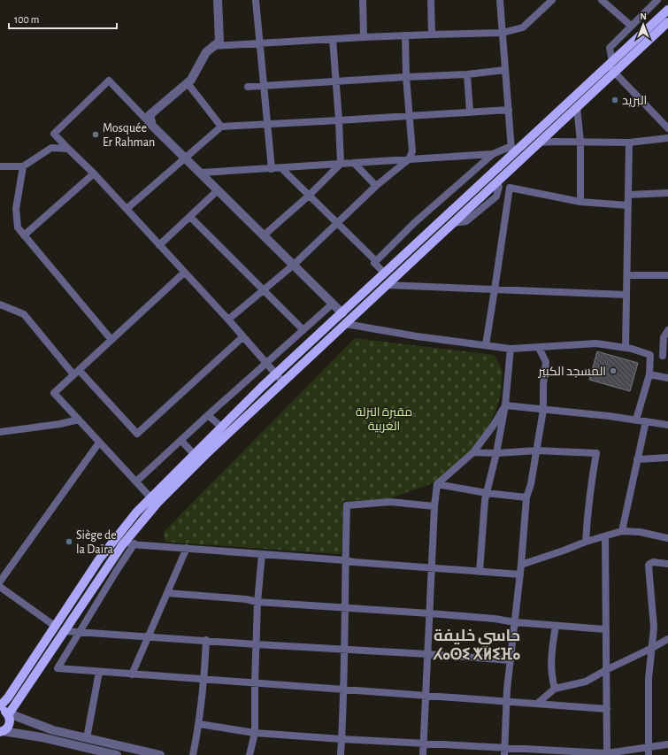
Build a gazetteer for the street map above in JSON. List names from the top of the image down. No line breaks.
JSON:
{"districts":["حاسي خليفة ⵃⴰⵙⵉ ⵅⵍⵉⴼⴰ"],"parks":["مقبرة النزلة الغربية"],"places":["البريد","Mosquée Er Rahman","المسجد الكبير","Siège de la Daïra"],"scale_bar":"100 m","north":"top"}
